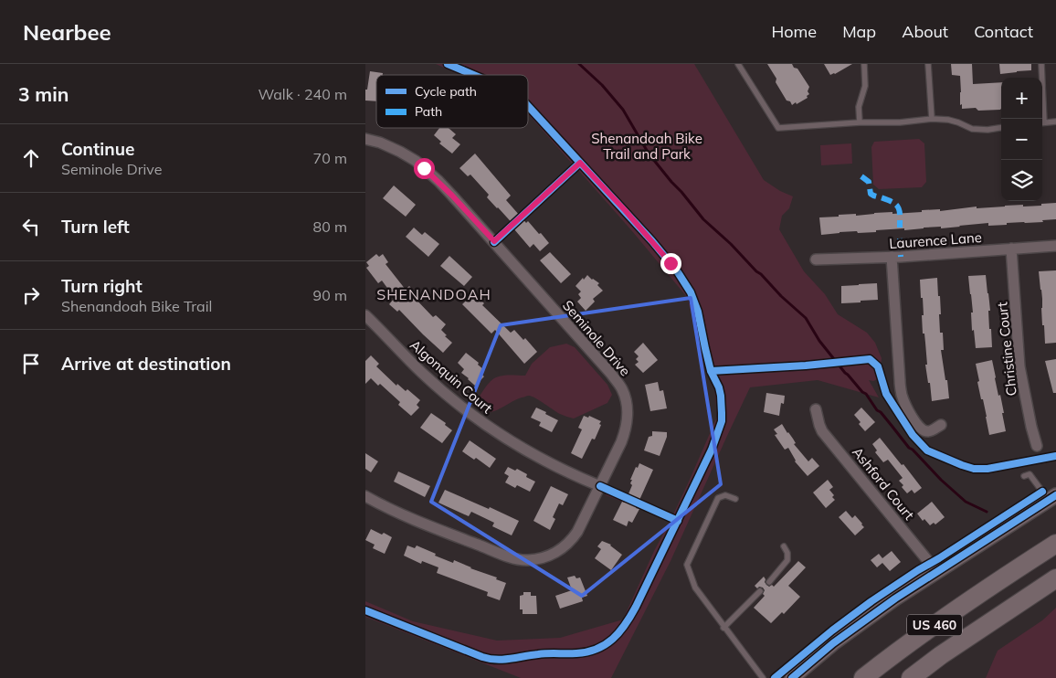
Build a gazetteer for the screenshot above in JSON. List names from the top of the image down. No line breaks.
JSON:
{"streets":{"highway":["US 460"],"street":["Laurence Lane","Seminole Drive","Christine Court","Algonquin Court","Ashford Court"]},"crossings":[["Laurence Lane","Christine Court"],["Seminole Drive","Algonquin Court"]],"districts":["SHENANDOAH"],"parks":["Shenandoah Bike Trail and Park"],"legend":["Cycle path","Path"],"page":{"header":"Nearbee","nav":["Home","Map","About","Contact"],"heading":["3 min","Walk · 240 m"],"map_buttons":["+","−"],"list":[["Continue","Seminole Drive","70 m"],["Turn left","80 m"],["Turn right","Shenandoah Bike Trail","90 m"],"Arrive at destination"]}}
